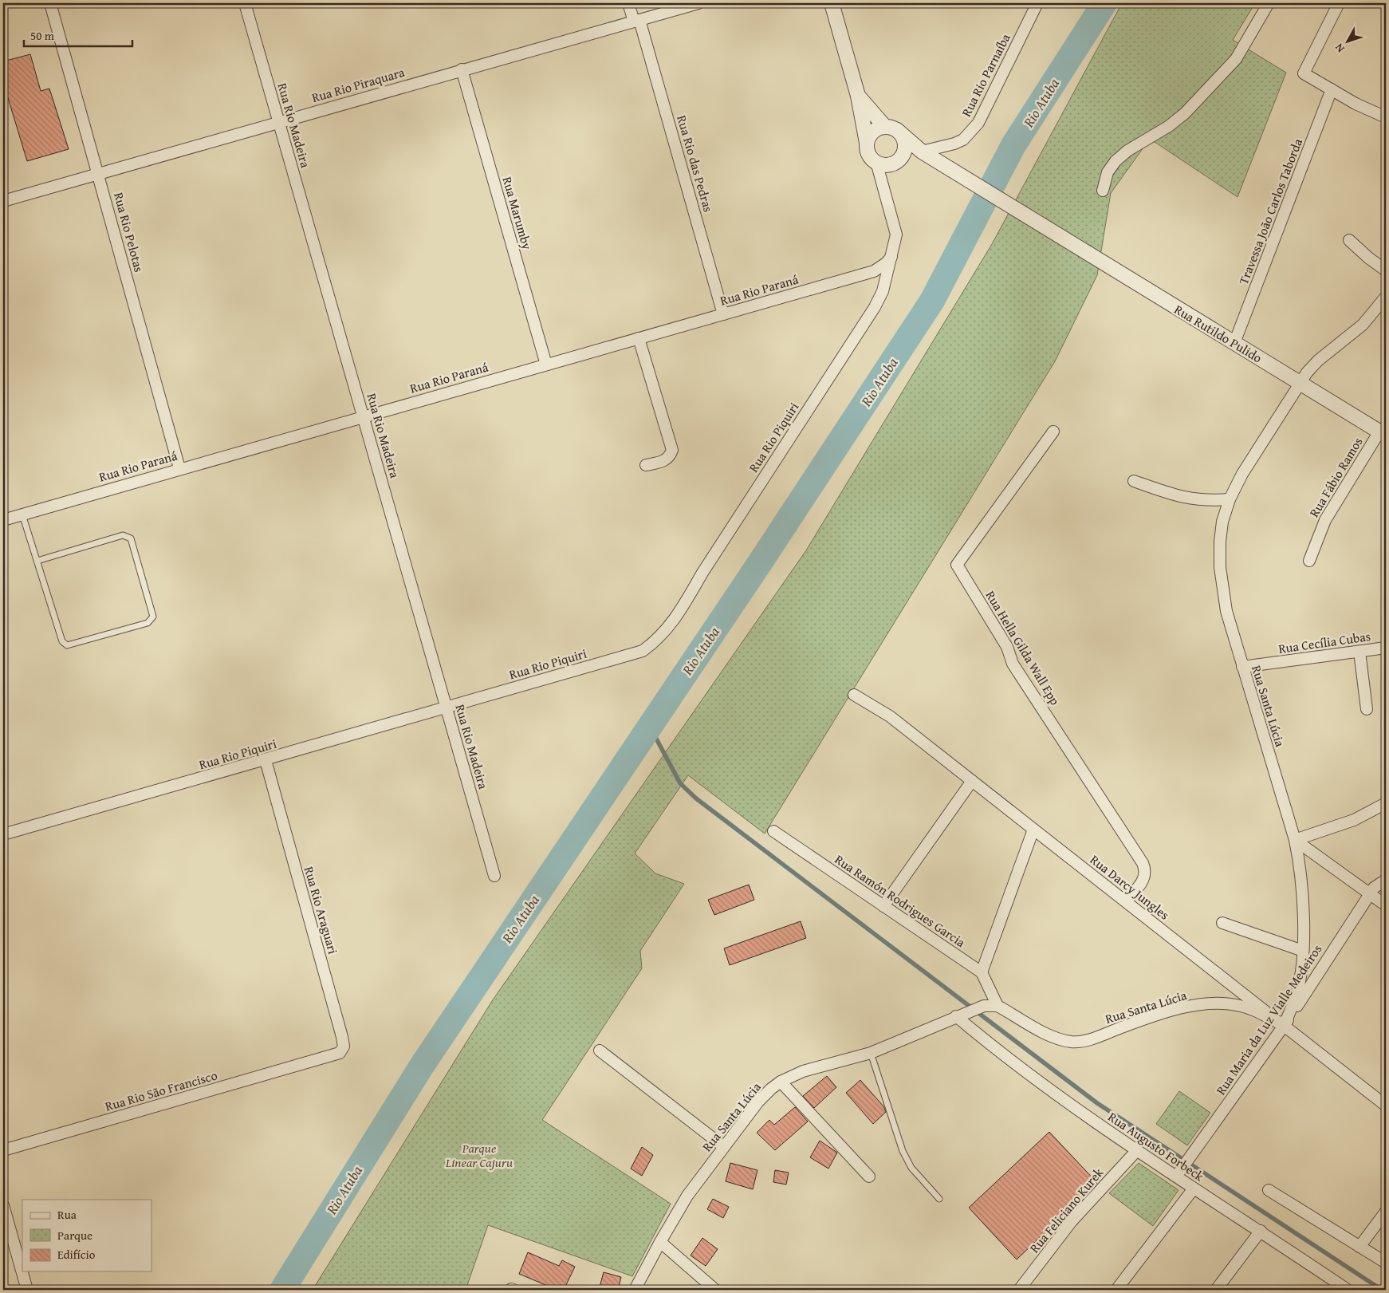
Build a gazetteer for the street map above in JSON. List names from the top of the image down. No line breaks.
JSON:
{"streets":{"street":["Rua Rio Parnaíba","Rua Rio Piraquara","Rua Rio Madeira","Rua Rio das Pedras","Travessa João Carlos Taborda","Rua Marumby","Rua Rio Pelotas","Rua Rio Paraná","Rua Rutildo Pulido","Rua Rio Piquiri","Rua Fábio Ramos","Rua Cecília Cubas","Rua Hella Gilda Wall Epp","Rua Santa Lúcia","Rua Darcy Jungles","Rua Ramón Rodrigues Garcia","Rua Rio Araguari","Rua Maria da Luz Vialle Medeiros","Rua Rio São Francisco","Rua Augusto Forbeck","Rua Feliciano Kurek"]},"crossings":[["Rua Rio Parnaíba","Rua Rutildo Pulido"],["Rua Rio Piraquara","Rua Rio Madeira"],["Rua Rio Piraquara","Rua Rio das Pedras"],["Rua Rio Piraquara","Rua Marumby"],["Rua Rio Piraquara","Rua Rio Pelotas"],["Rua Rio Madeira","Rua Rio Paraná"],["Rua Rio Madeira","Rua Rio Piquiri"],["Rua Rio das Pedras","Rua Rio Paraná"],["Travessa João Carlos Taborda","Rua Rutildo Pulido"],["Rua Marumby","Rua Rio Paraná"],["Rua Rio Pelotas","Rua Rio Paraná"],["Rua Rio Paraná","Rua Rio Piquiri"],["Rua Rutildo Pulido","Rua Fábio Ramos"],["Rua Rutildo Pulido","Rua Santa Lúcia"],["Rua Rio Piquiri","Rua Rio Araguari"],["Rua Cecília Cubas","Rua Santa Lúcia"],["Rua Hella Gilda Wall Epp","Rua Darcy Jungles"],["Rua Santa Lúcia","Rua Darcy Jungles"],["Rua Santa Lúcia","Rua Maria da Luz Vialle Medeiros"],["Rua Santa Lúcia","Rua Augusto Forbeck"],["Rua Darcy Jungles","Rua Maria da Luz Vialle Medeiros"],["Rua Rio Araguari","Rua Rio São Francisco"],["Rua Maria da Luz Vialle Medeiros","Rua Augusto Forbeck"],["Rua Augusto Forbeck","Rua Feliciano Kurek"]],"water":["Rio Atuba"],"parks":["Parque Linear Cajuru"],"legend":["Rua","Parque","Edifício"],"scale_bar":"50 m","north":"bottom left"}
